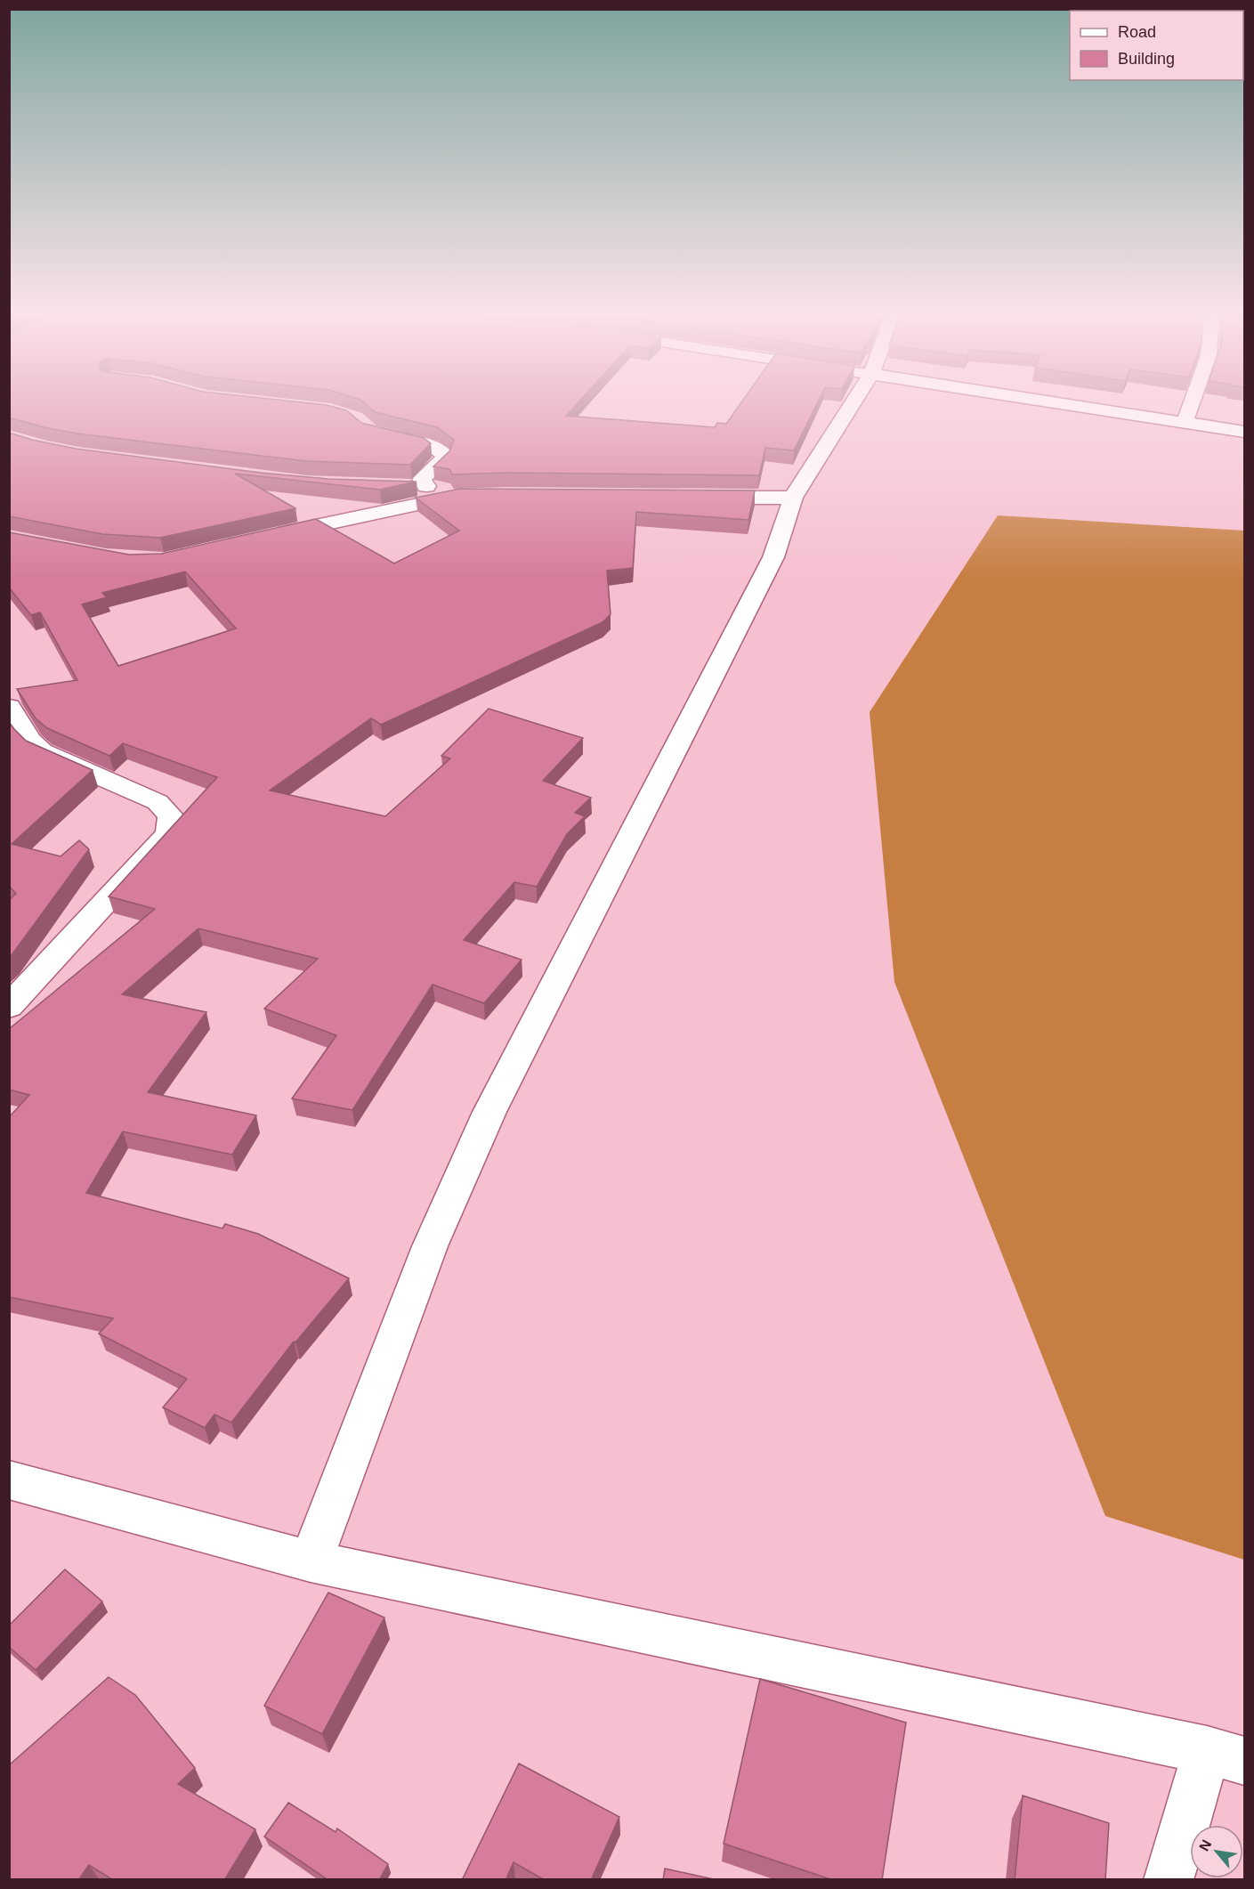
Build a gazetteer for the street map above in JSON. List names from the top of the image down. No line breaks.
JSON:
{"legend":["Road","Building"],"north":"top left"}
